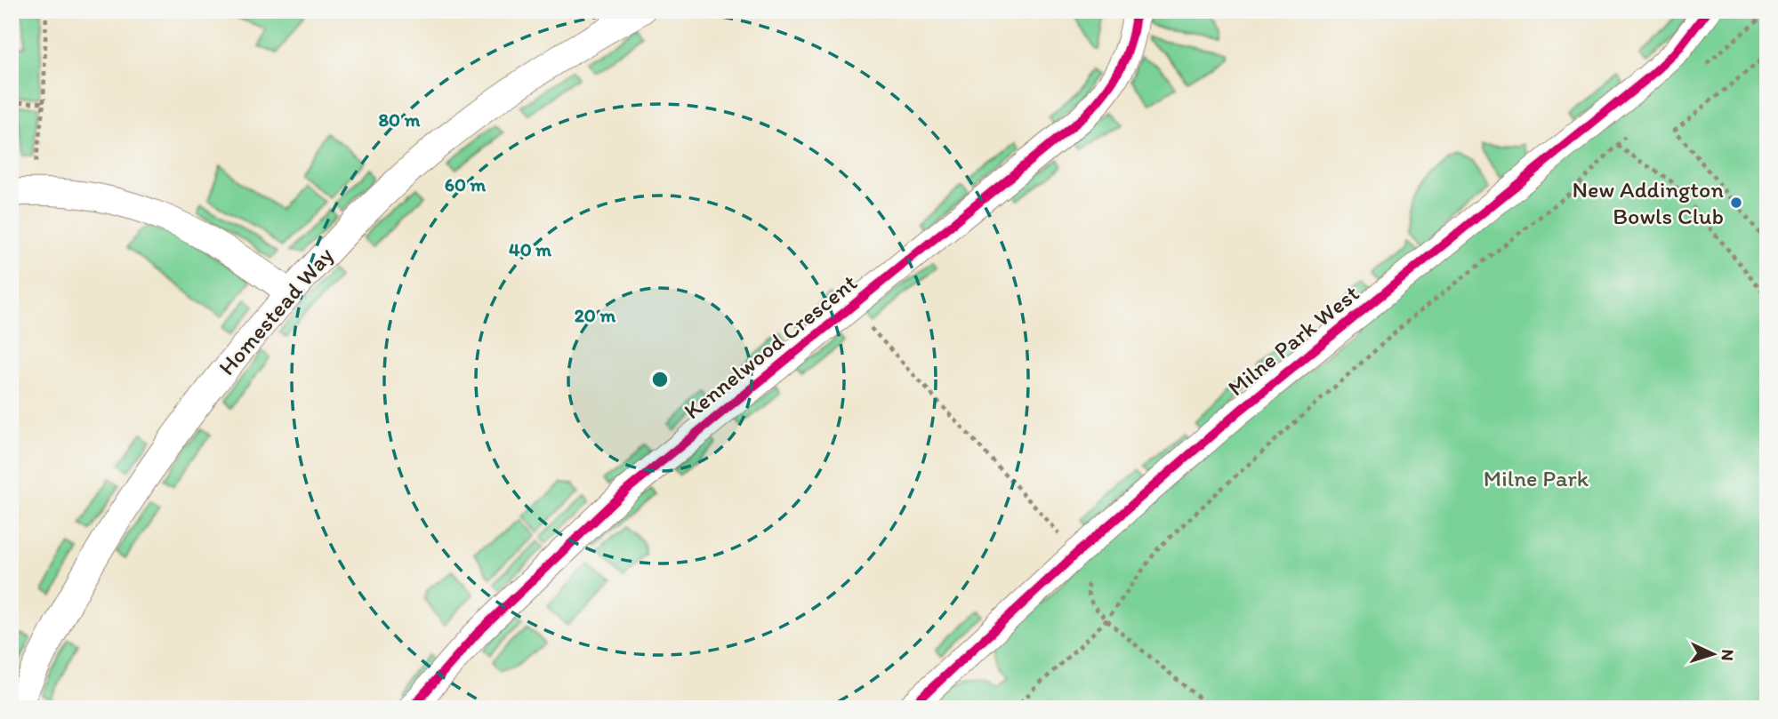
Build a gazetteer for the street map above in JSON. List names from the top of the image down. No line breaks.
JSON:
{"streets":{"street":["Homestead Way","Milne Park West","Kennelwood Crescent"]},"parks":["Milne Park"],"places":["New Addington Bowls Club"],"north":"right","rings":["80 m","60 m","40 m","20 m"]}
